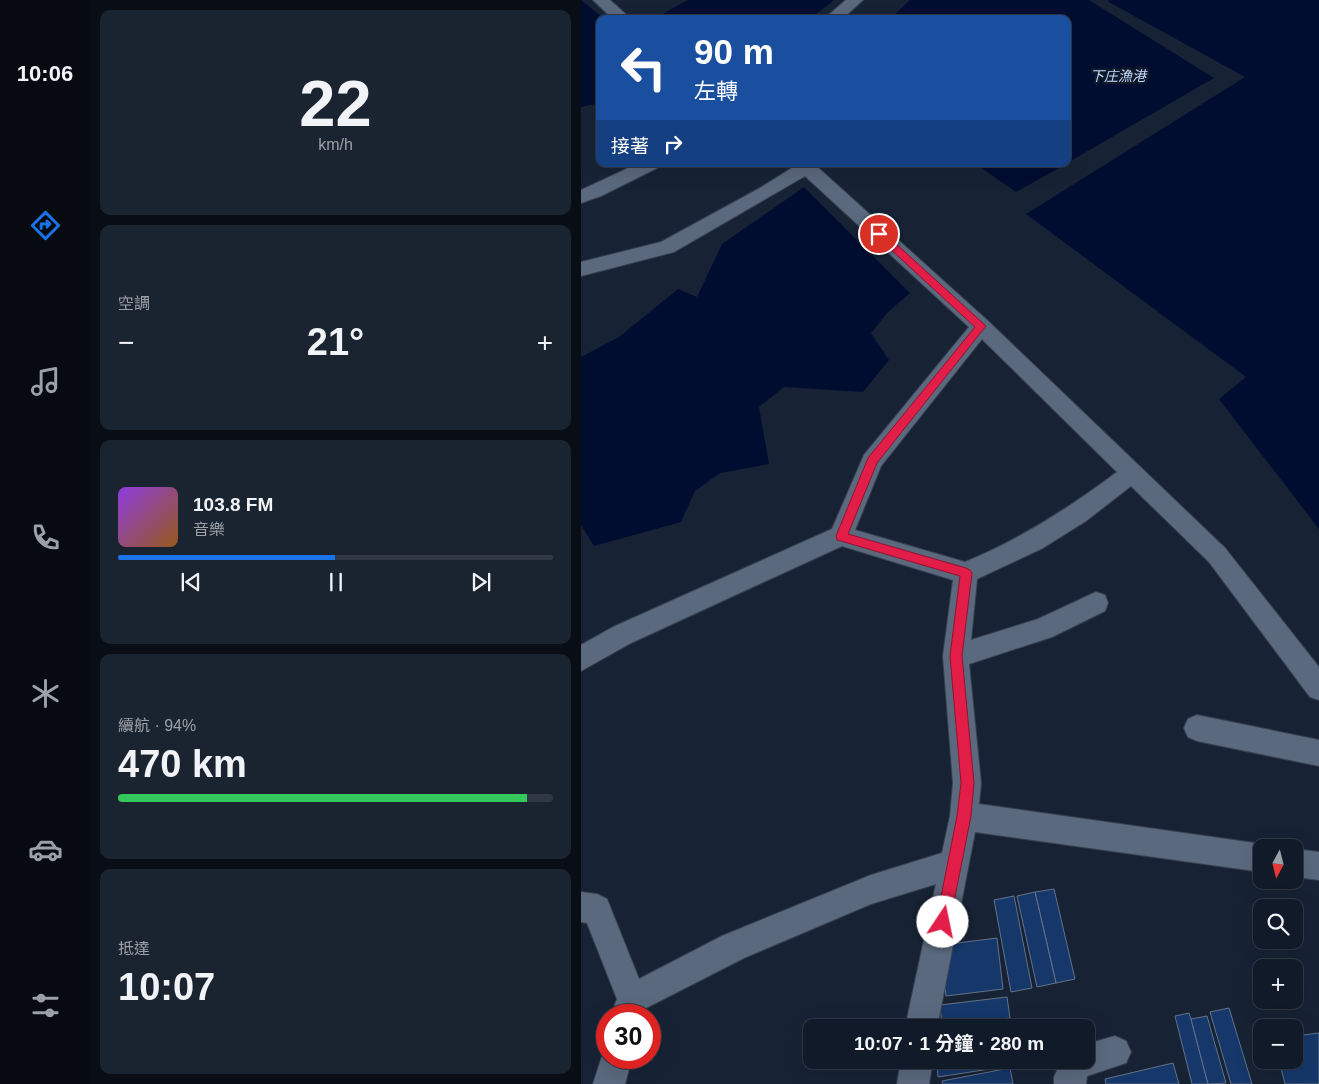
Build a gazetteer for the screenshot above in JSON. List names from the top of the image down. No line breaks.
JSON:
{"water":["下庄漁港"],"north":"bottom","page":{"tabs":"10:06","tile":[["22","km/h"],"空調",["續航 · 94%","470 km"],["抵達","10:07"]],"turn":["90 m","左轉"],"then":"接著","heat":["−","21°","+"],"song":["103.8 FM","音樂"],"map_buttons":["+","−"],"limit":"30","trip":"10:07 · 1 分鐘 · 280 m"}}
